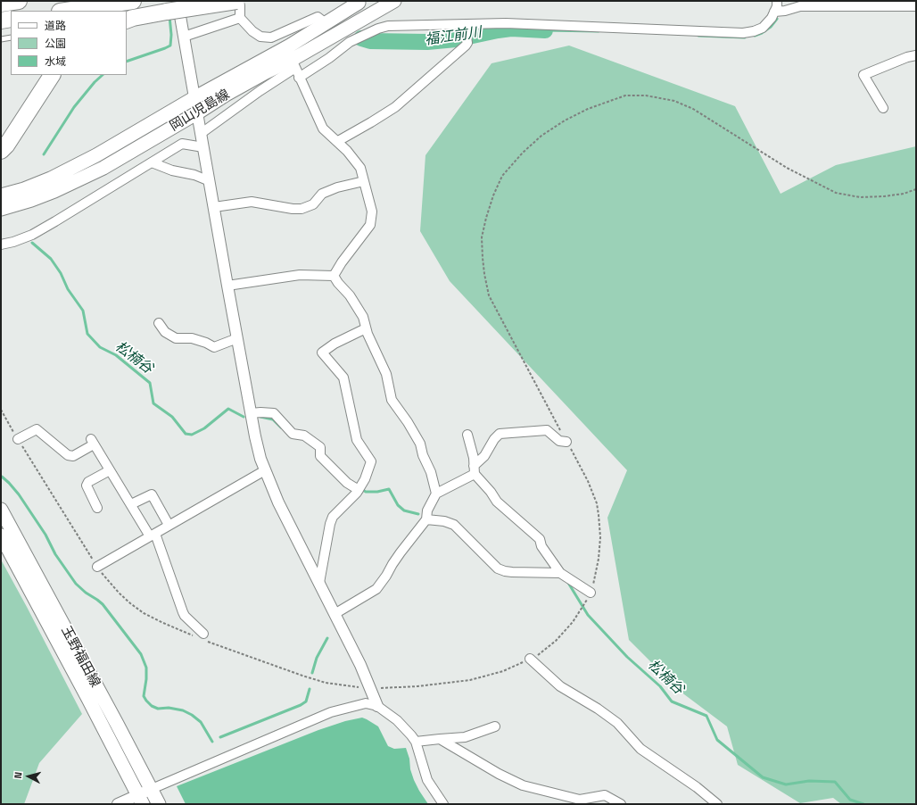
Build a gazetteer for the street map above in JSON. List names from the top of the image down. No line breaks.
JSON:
{"streets":{"main road":["岡山児島線","玉野福田線"]},"water":["福江前川","松楠谷"],"legend":["道路","公園","水域"],"north":"left"}
